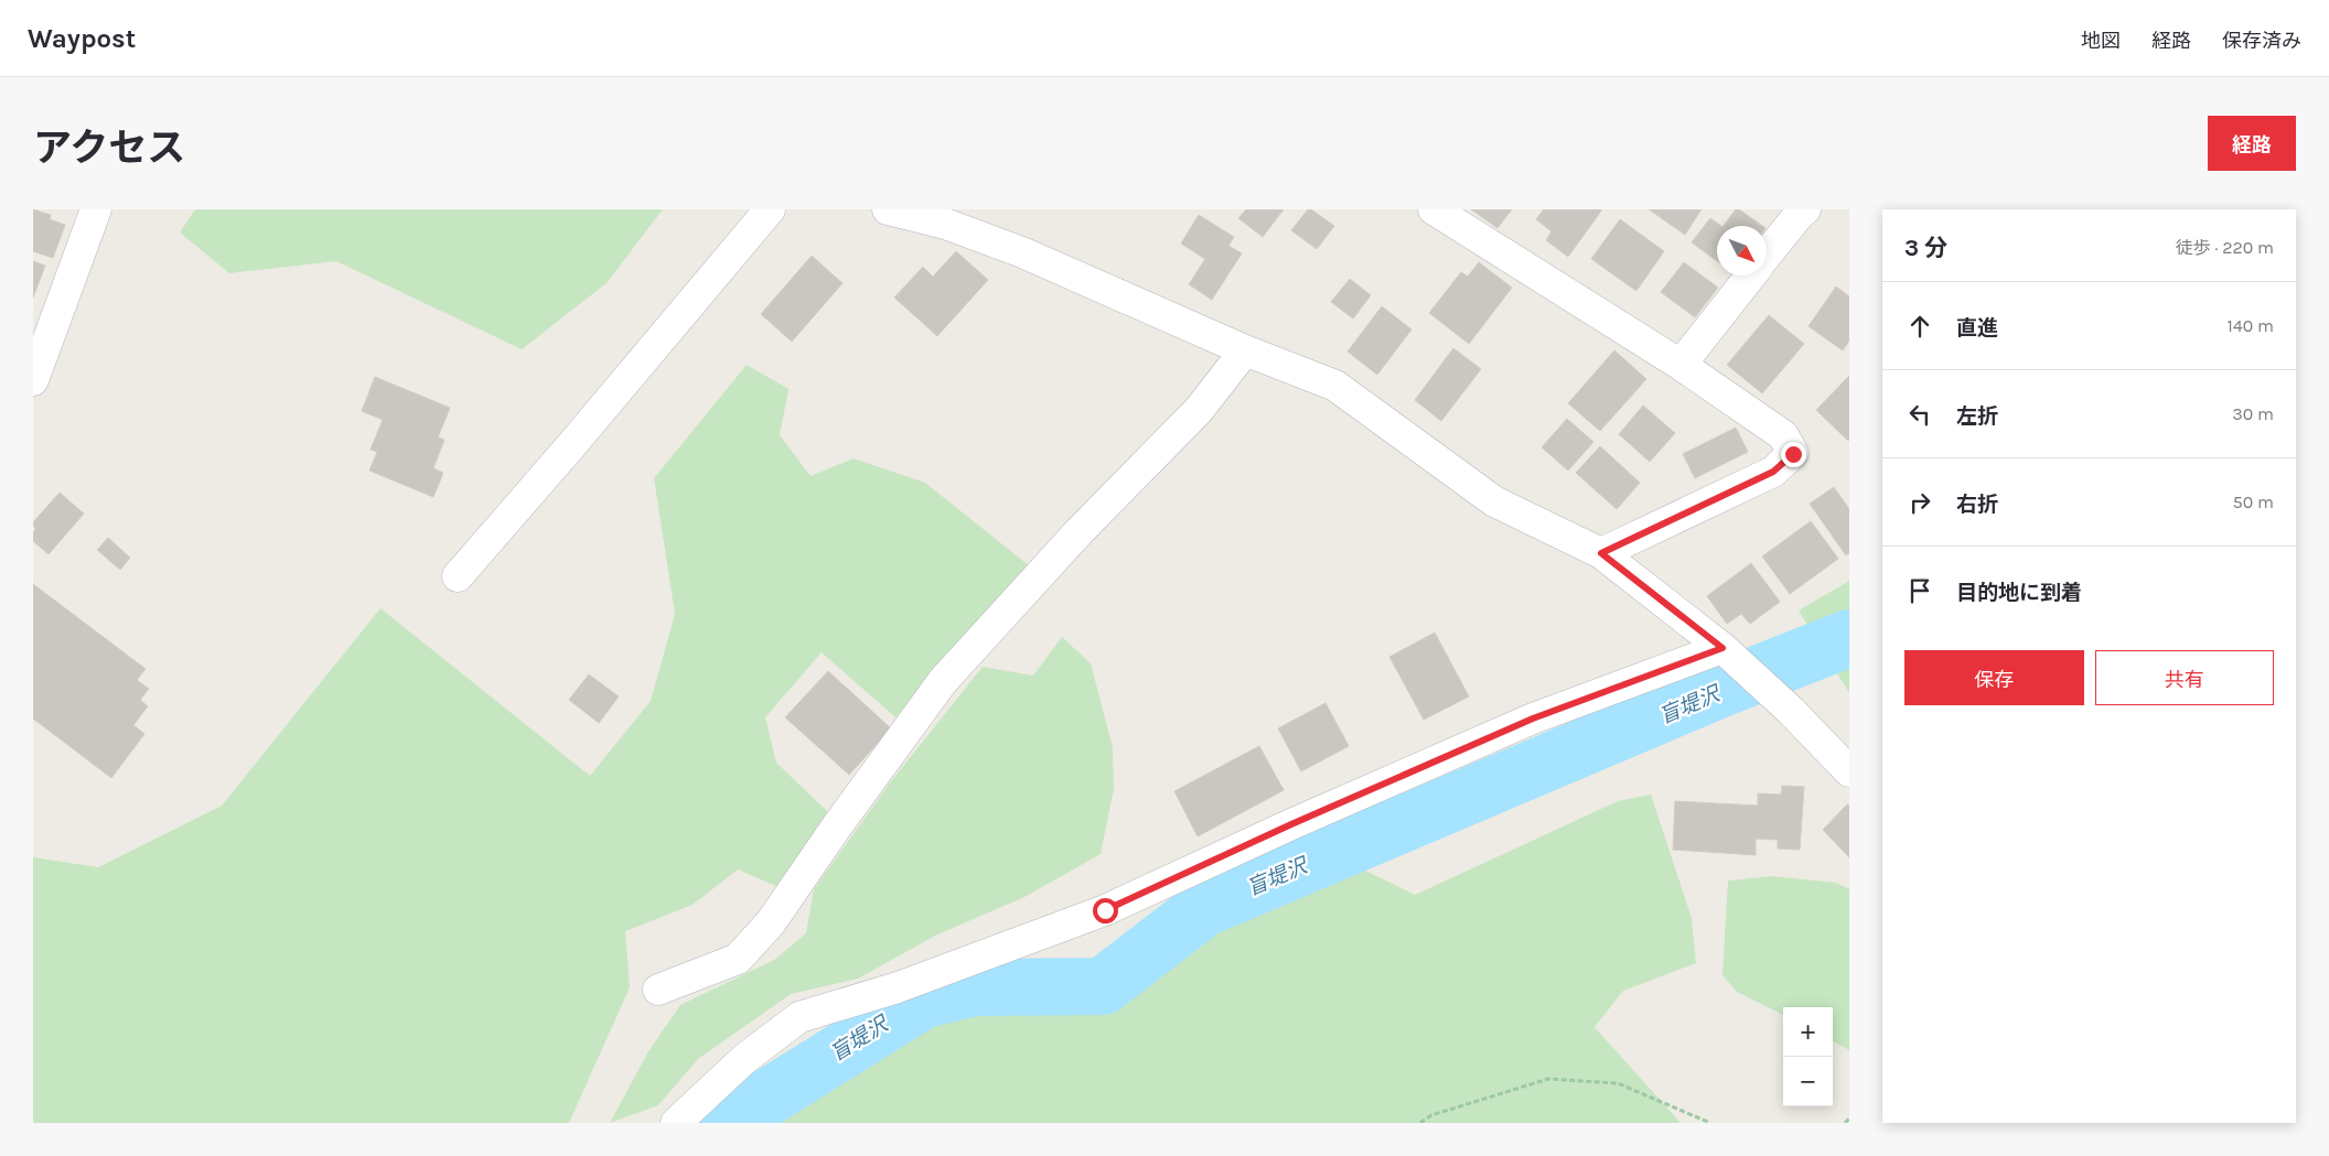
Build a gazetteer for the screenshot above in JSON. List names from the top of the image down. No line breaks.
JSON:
{"water":["盲堤沢"],"north":"bottom right","page":{"header":"Waypost","nav":["地図","経路","保存済み"],"title":"アクセス","buttons":["経路",["保存","共有"]],"heading":["3 分","徒歩 · 220 m"],"list":[["直進","140 m"],["左折","30 m"],["右折","50 m"],"目的地に到着"],"map_buttons":["+","−"]}}
